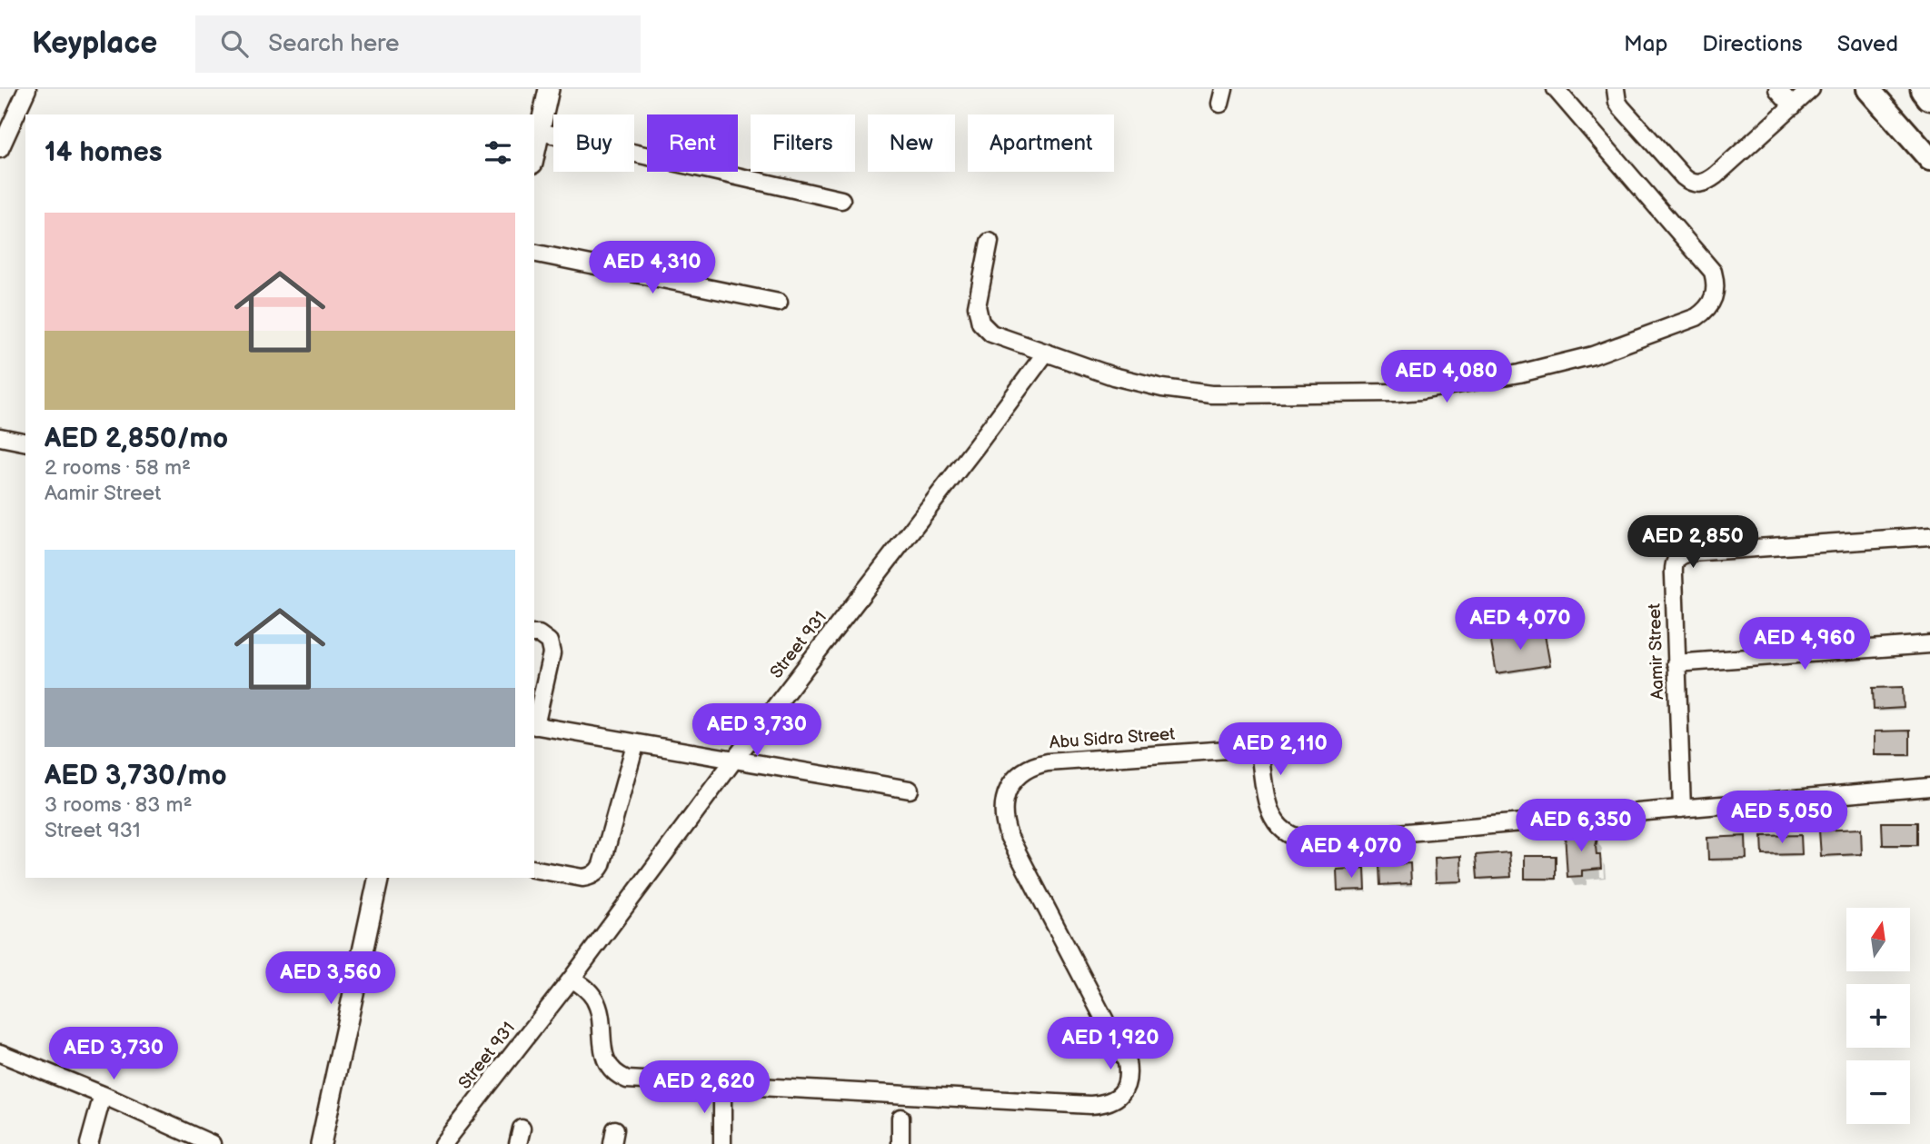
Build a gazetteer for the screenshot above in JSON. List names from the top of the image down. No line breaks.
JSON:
{"streets":{"street":["Street 931","Aamir Street","Abu Sidra Street"]},"crossings":[["Street 931","Abu Sidra Street"],["Aamir Street","Abu Sidra Street"]],"north":"top","page":{"header":"Keyplace","search":"Search here","nav":["Map","Directions","Saved"],"chip":["Buy","Rent","Filters","New","Apartment"],"heading":"14 homes","list":[{"name":"AED 2,850/mo","note":"2 rooms · 58 m² · Aamir Street"},{"name":"AED 3,730/mo","note":"3 rooms · 83 m² · Street 931"}],"price":["AED 4,310","AED 4,080","AED 2,850","AED 4,070","AED 4,960","AED 3,730","AED 2,110","AED 5,050","AED 6,350","AED 4,070","AED 3,560","AED 1,920","AED 3,730","AED 2,620"],"map_buttons":["+","−"]}}
